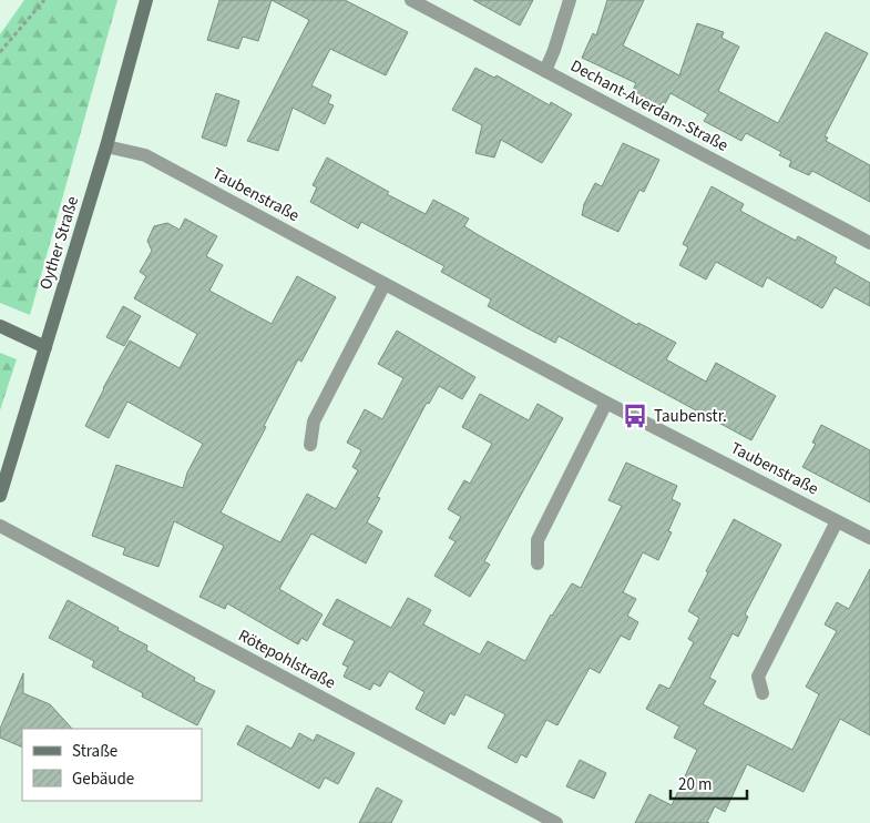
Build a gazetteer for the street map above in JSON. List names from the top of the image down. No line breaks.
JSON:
{"streets":{"main road":["Oyther Straße"],"street":["Dechant-Averdam-Straße","Taubenstraße","Rötepohlstraße"]},"crossings":[["Taubenstraße","Oyther Straße"]],"places":{"bus stop":["Taubenstr."]},"legend":["Straße","Gebäude"],"scale_bar":"20 m"}
